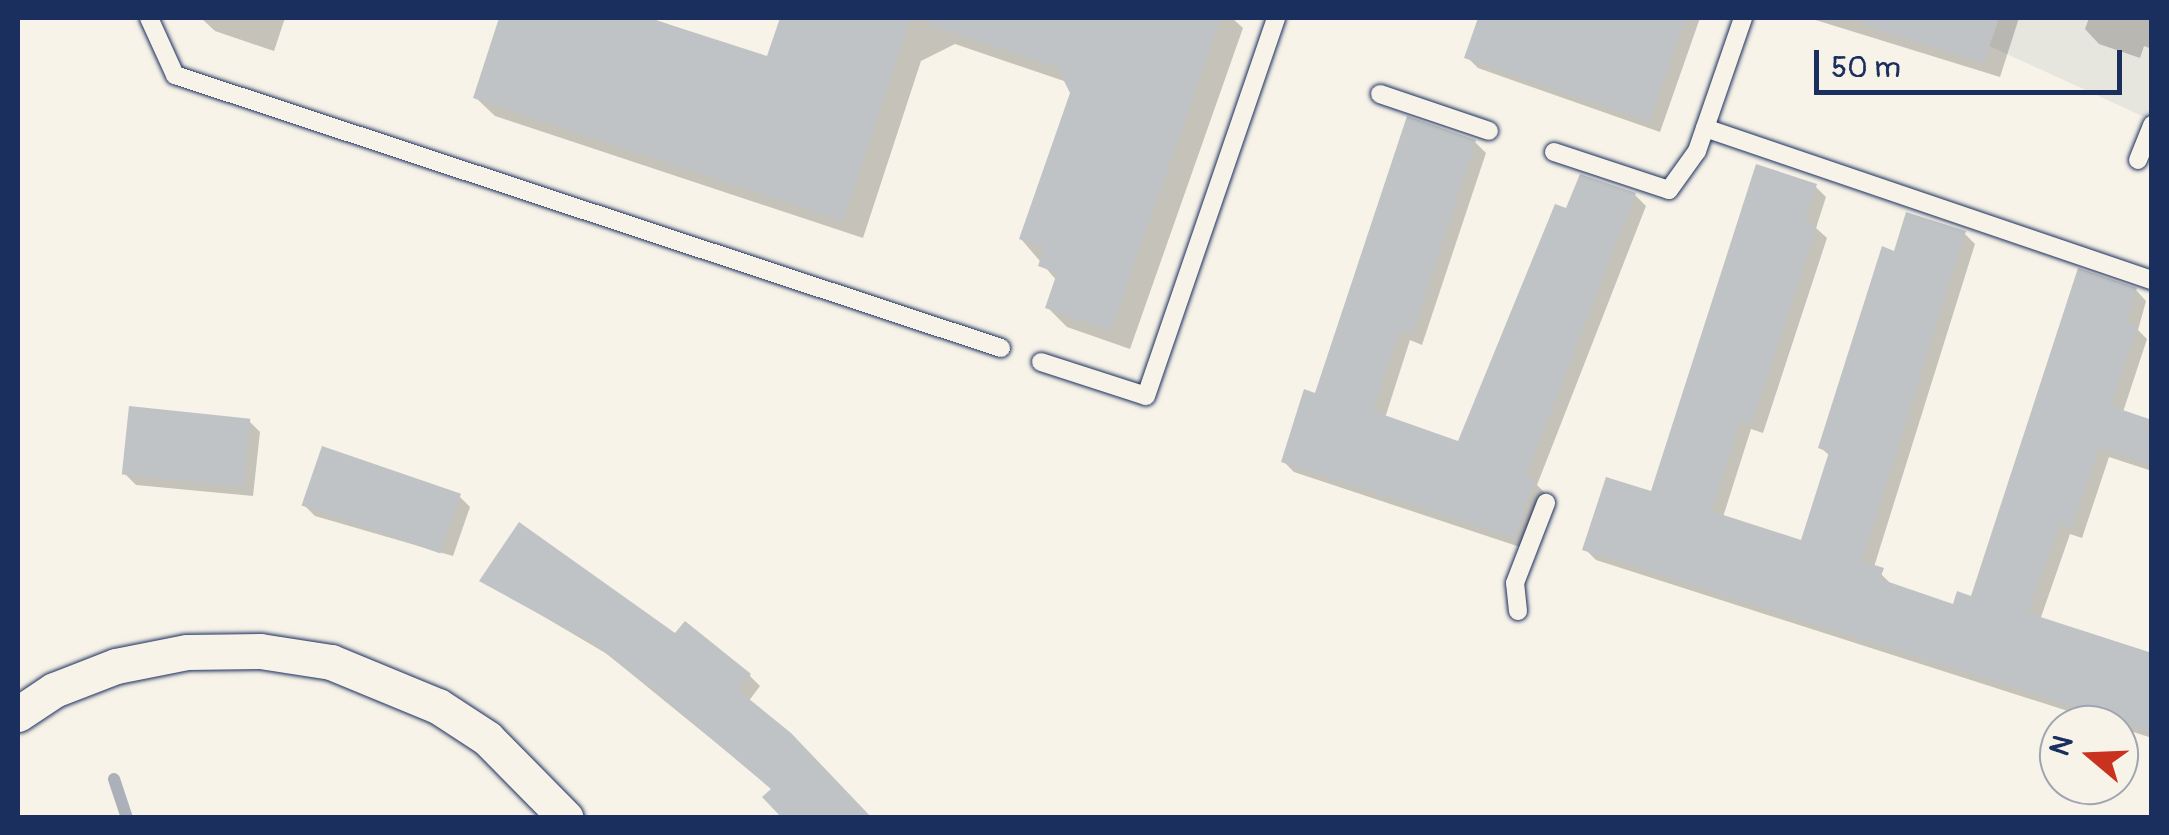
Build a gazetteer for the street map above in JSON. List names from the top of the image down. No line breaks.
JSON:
{"scale_bar":"50 m","north":"left"}
